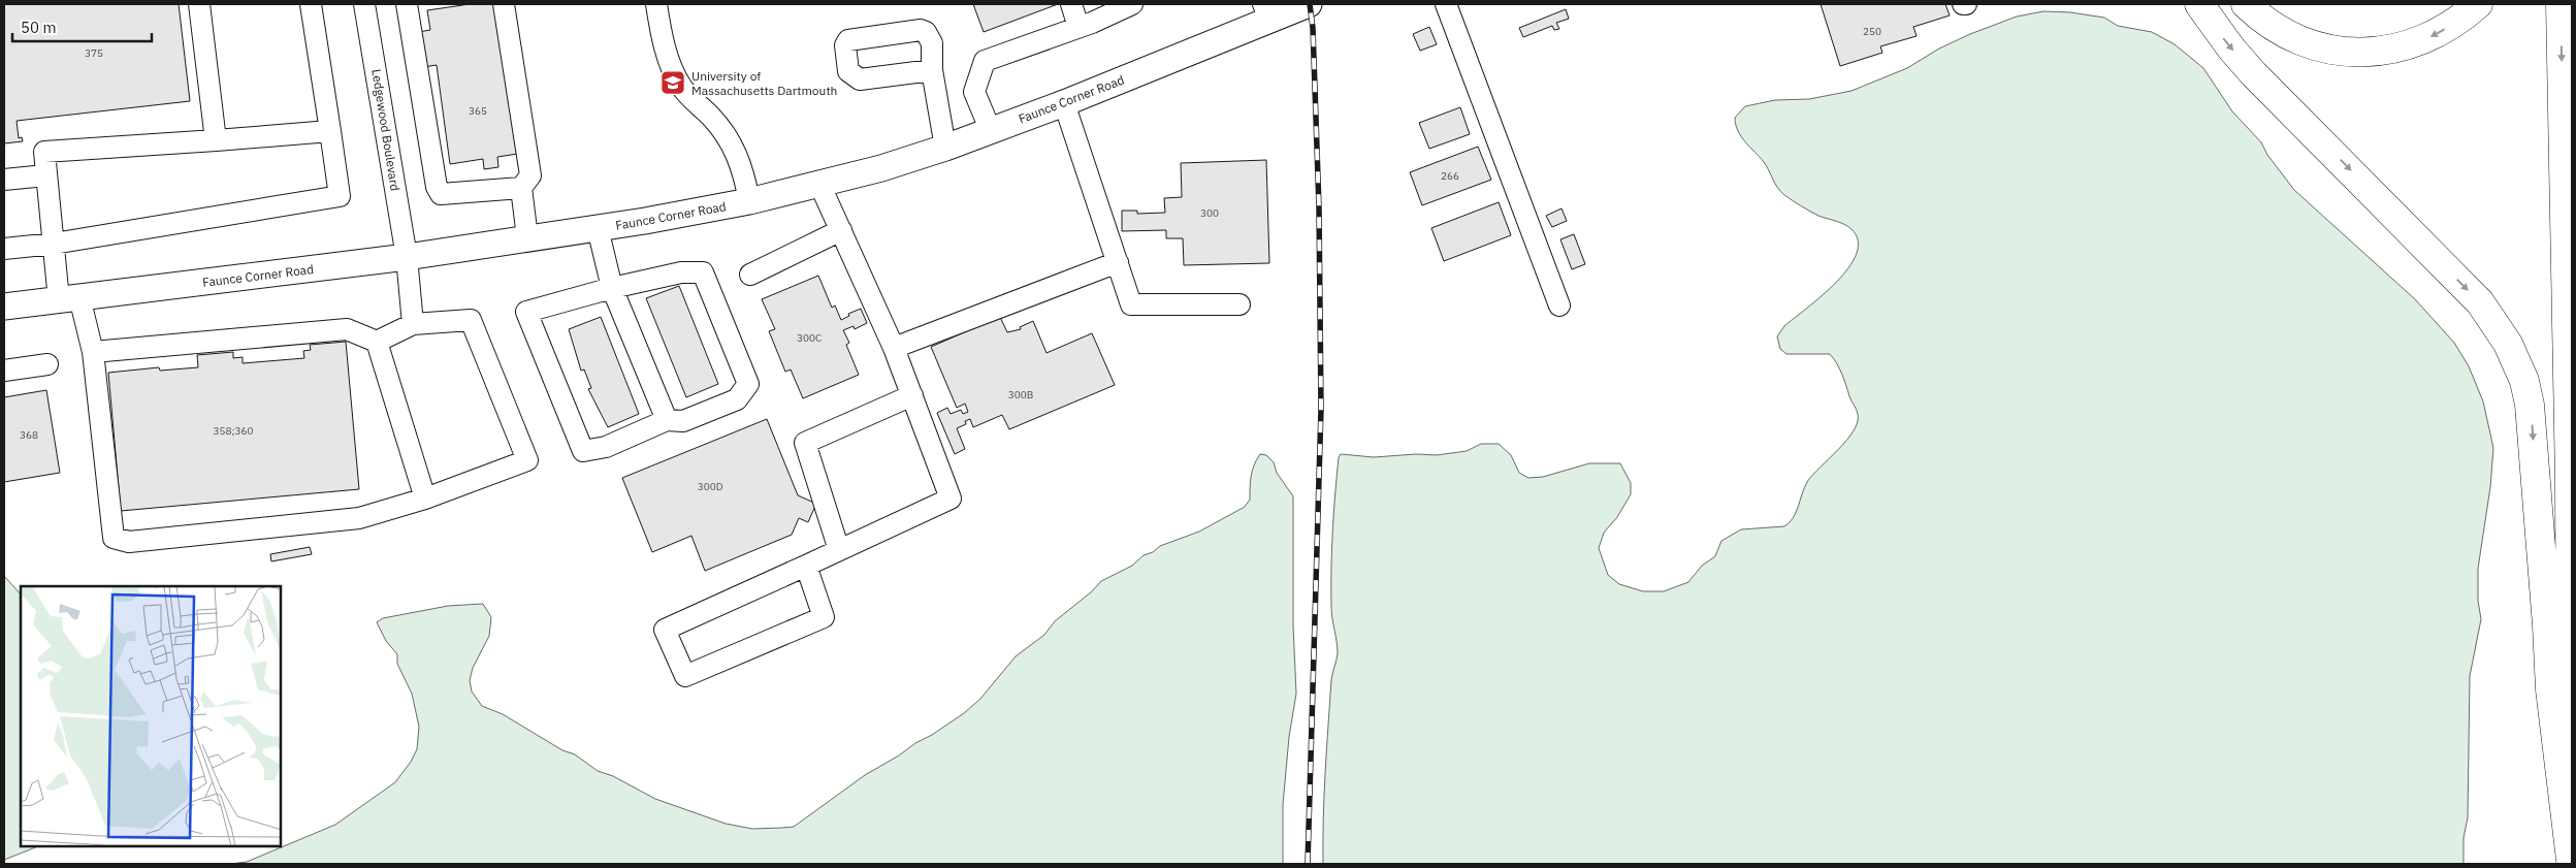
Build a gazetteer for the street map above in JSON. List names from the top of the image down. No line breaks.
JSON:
{"streets":{"main road":["Faunce Corner Road"],"street":["Ledgewood Boulevard"]},"crossings":[["Faunce Corner Road","Ledgewood Boulevard"]],"places":{"school or university":["University of Massachusetts Dartmouth"]},"house_numbers":["250","375","365","266","300","300C","300B","358;360","368","300D"],"scale_bar":"50 m"}
